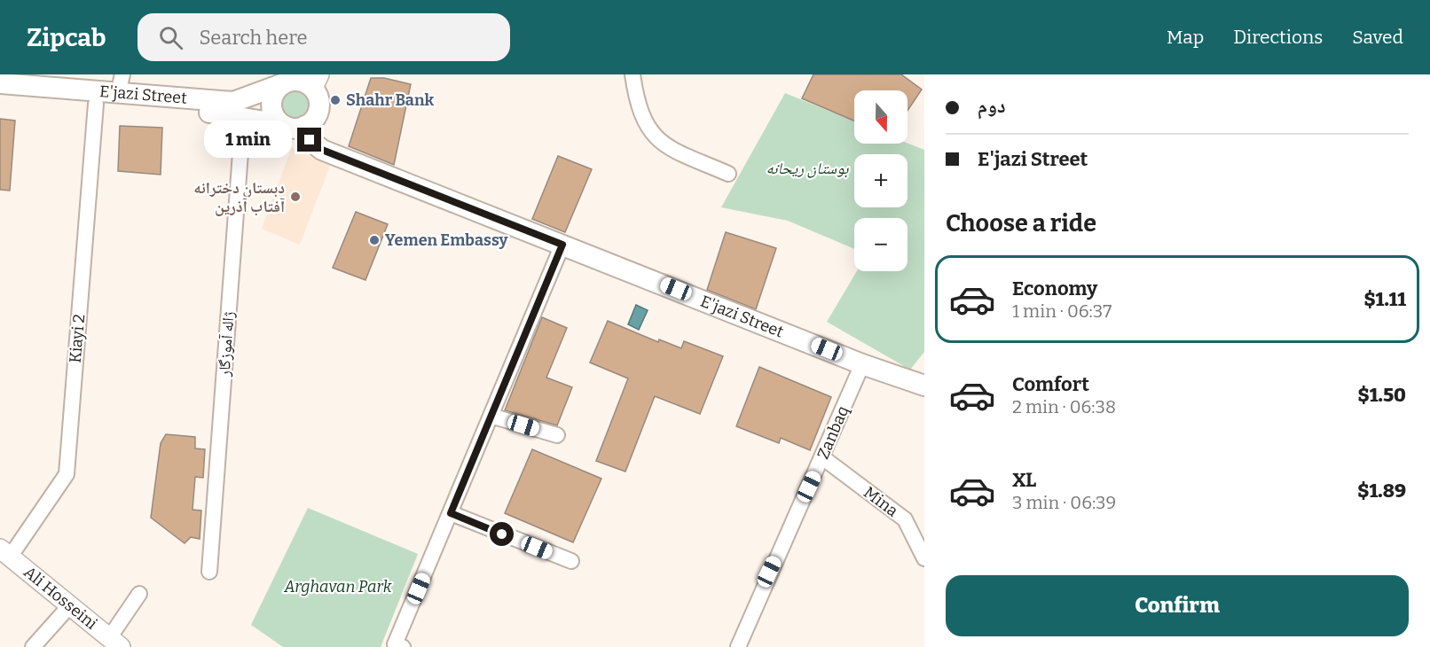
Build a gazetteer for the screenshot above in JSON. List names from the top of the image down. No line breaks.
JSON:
{"streets":{"main road":["E'jazi Street"],"street":["Kiayi 2","ژاله آموزگار","Zanbaq","Mina","Ali Hosseini"]},"crossings":[["E'jazi Street","Kiayi 2"],["E'jazi Street","ژاله آموزگار"],["E'jazi Street","Zanbaq"],["Kiayi 2","Ali Hosseini"],["Zanbaq","Mina"]],"parks":["بوستان ریحانه","Arghavan Park"],"places":["Shahr Bank","دبستان دخترانه آفتاب آذرین","Yemen Embassy"],"north":"bottom","page":{"header":"Zipcab","search":"Search here","nav":["Map","Directions","Saved"],"banner":["دوم","E'jazi Street"],"map_buttons":["+","−"],"bubble":"1 min","heading":"Choose a ride","list":[{"name":"Economy","note":"1 min · 06:37","value":"$1.11"},{"name":"Comfort","note":"2 min · 06:38","value":"$1.50"},{"name":"XL","note":"3 min · 06:39","value":"$1.89"}],"buttons":"Confirm"}}
